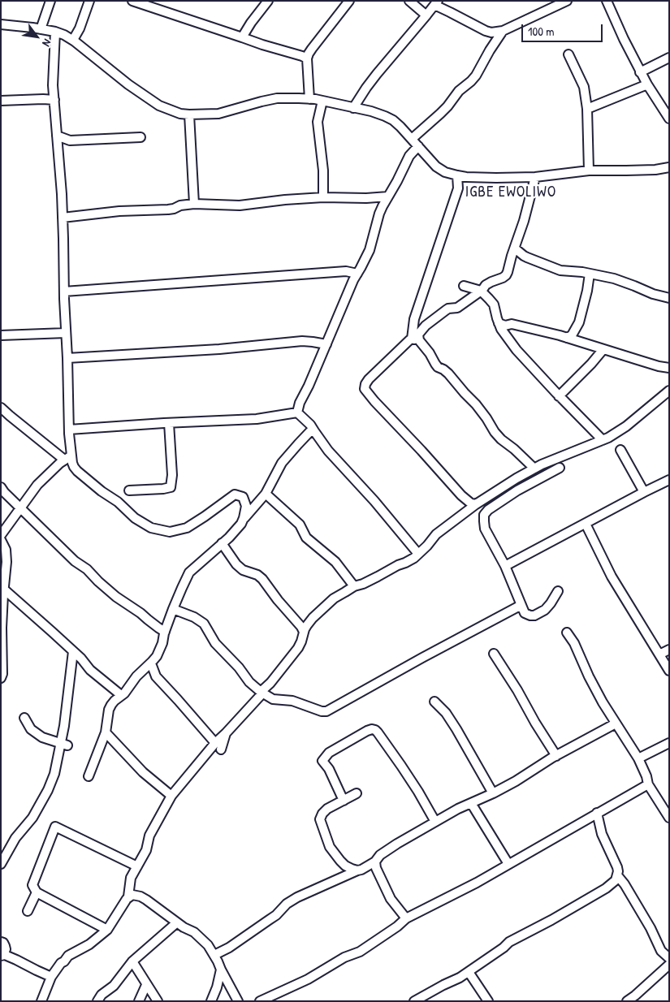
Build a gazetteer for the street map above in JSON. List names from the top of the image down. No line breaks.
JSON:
{"districts":["IGBE EWOLIWO"],"scale_bar":"100 m","north":"bottom right"}
